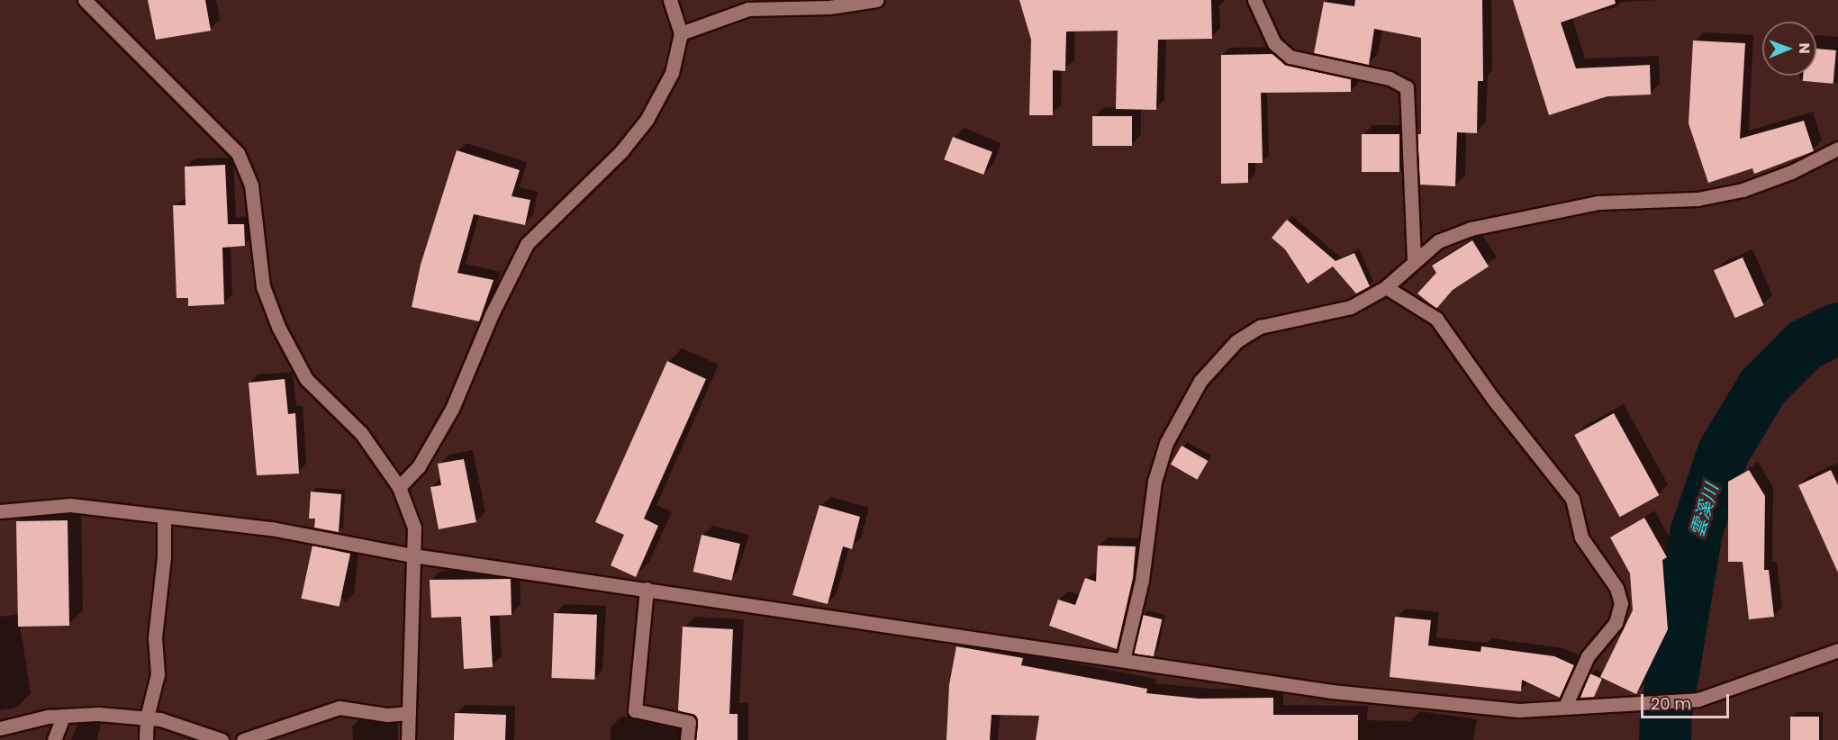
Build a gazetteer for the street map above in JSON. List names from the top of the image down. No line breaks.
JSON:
{"water":["雲溪川"],"scale_bar":"20 m","north":"right"}
